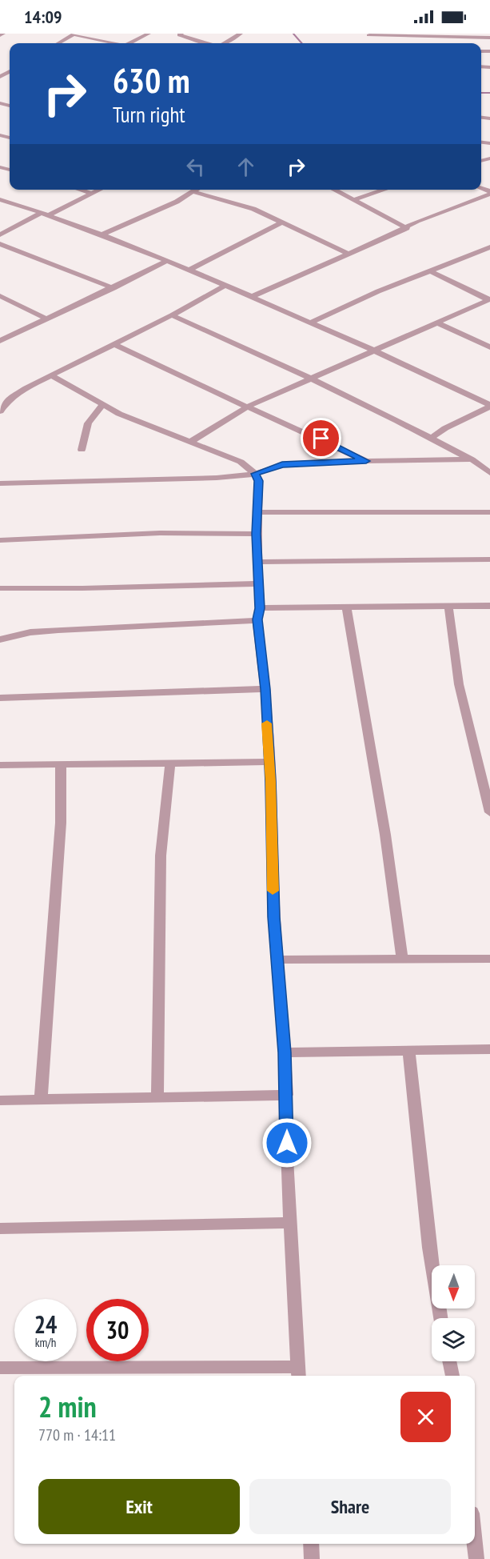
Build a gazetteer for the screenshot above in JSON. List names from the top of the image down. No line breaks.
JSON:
{"north":"bottom","page":{"status":"14:09","turn":["630 m","Turn right"],"speed":"24 km/h","limit":"30","heading":["2 min","770 m · 14:11"],"buttons":["Exit","Share"]}}
